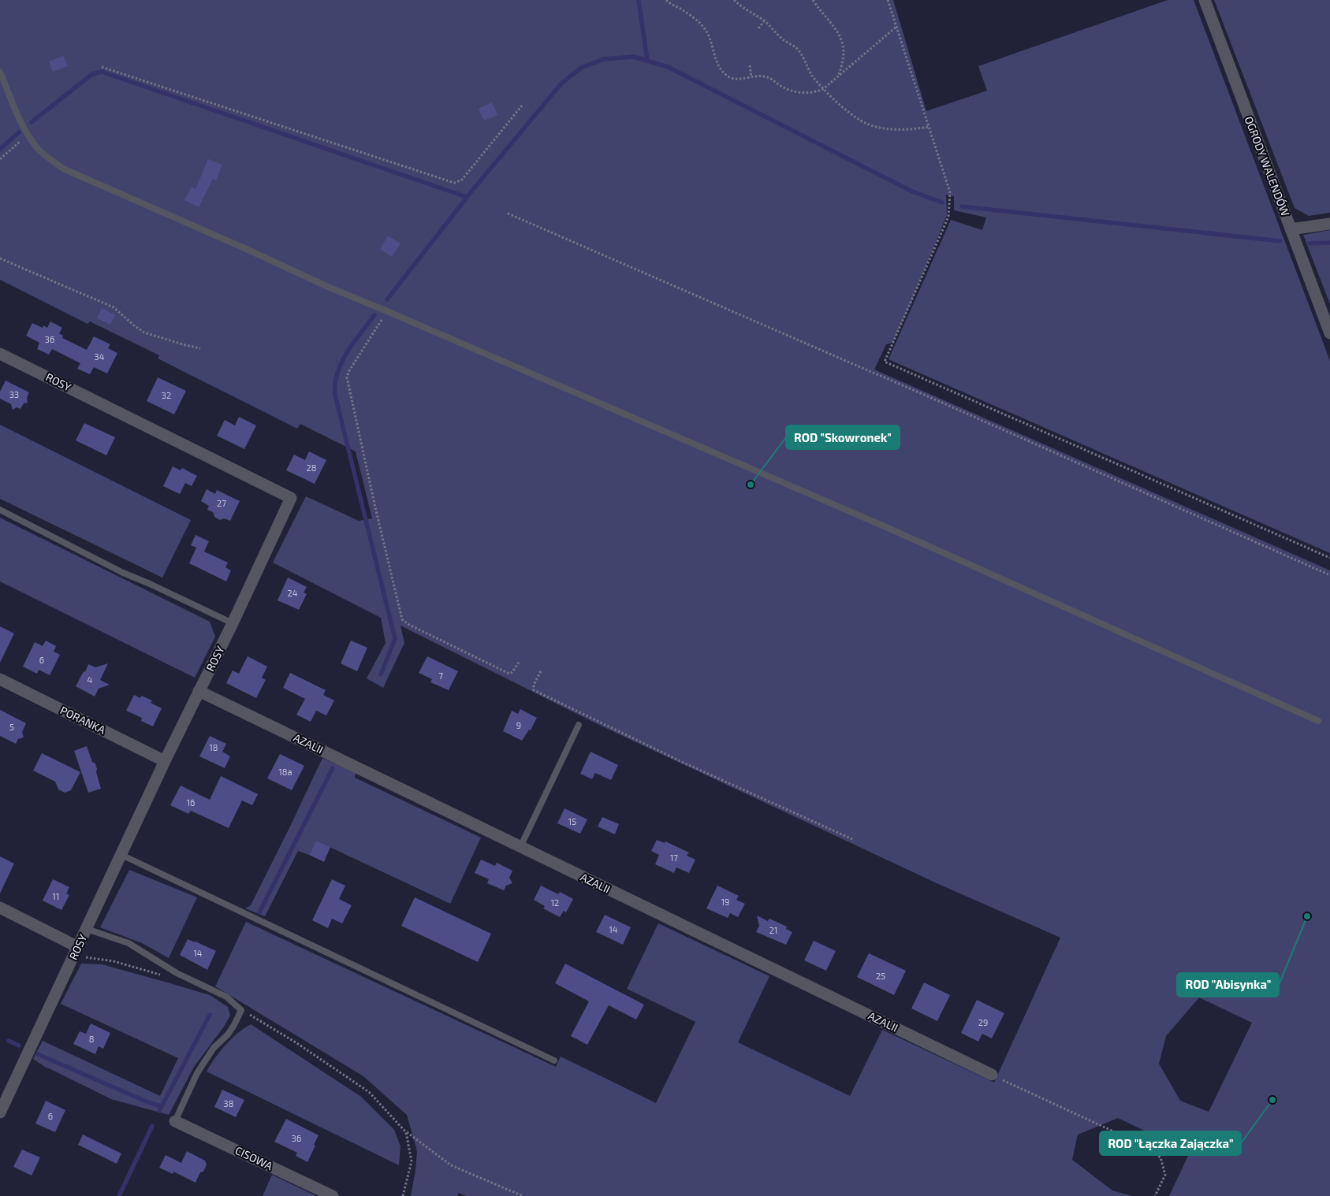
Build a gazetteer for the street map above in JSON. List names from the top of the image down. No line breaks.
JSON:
{"streets":{"street":["OGRODY WALENDÓW","ROSY","PORANKA","AZALII","CISOWA"]},"crossings":[["ROSY","PORANKA"],["ROSY","AZALII"]],"places":["ROD \"Skowronek\"","ROD \"Abisynka\"","ROD \"Łączka Zajączka\""],"house_numbers":["36","34","33","32","28","27","24","6","7","4","9","5","18","18a","16","15","17","11","19","12","14","21","14","25","29","8","38","6","36"]}
